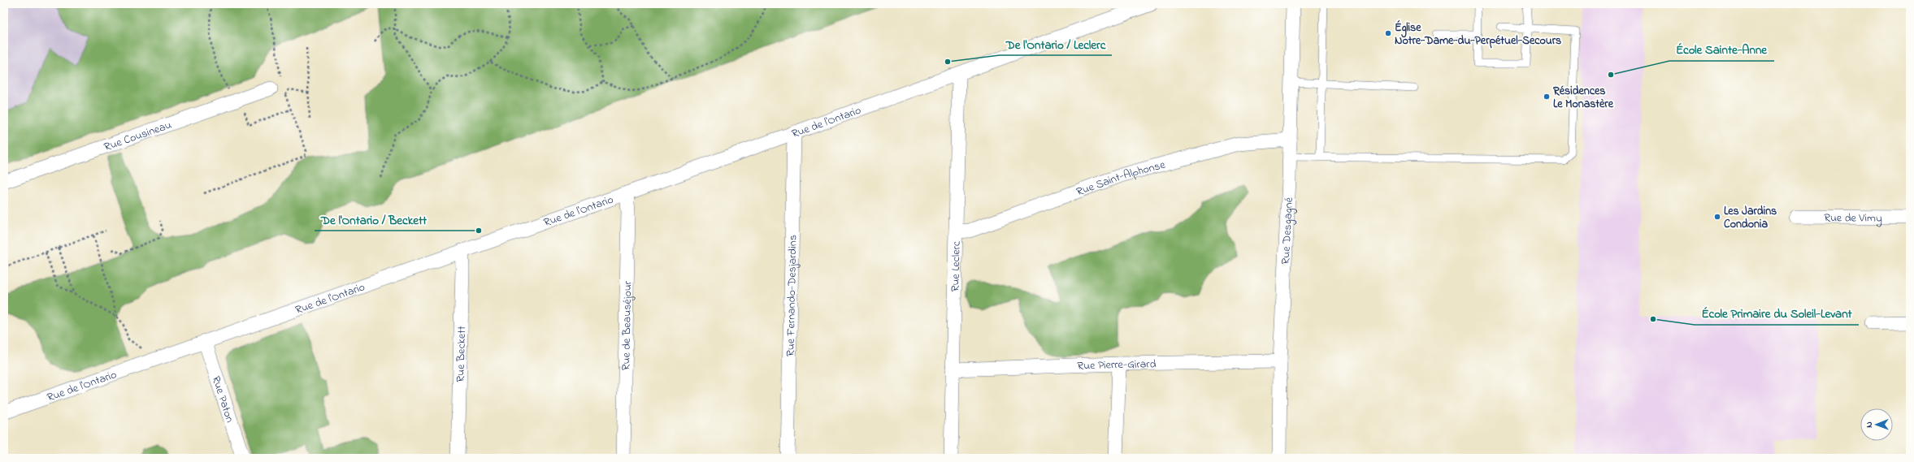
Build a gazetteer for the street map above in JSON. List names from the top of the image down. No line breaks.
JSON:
{"streets":{"street":["Rue de l'Ontario","Rue Cousineau","Rue Saint-Alphonse","Rue de Vimy","Rue Desgagné","Rue Leclerc","Rue Fernando-Desjardins","Rue de Beauséjour","Rue Beckett","Rue Pierre-Girard","Rue Paton"]},"crossings":[["Rue de l'Ontario","Rue Leclerc"],["Rue de l'Ontario","Rue Fernando-Desjardins"],["Rue de l'Ontario","Rue de Beauséjour"],["Rue de l'Ontario","Rue Beckett"],["Rue de l'Ontario","Rue Paton"],["Rue Saint-Alphonse","Rue Desgagné"],["Rue Saint-Alphonse","Rue Leclerc"],["Rue Desgagné","Rue Pierre-Girard"],["Rue Leclerc","Rue Pierre-Girard"]],"places":["Église Notre-Dame-du-Perpétuel-Secours","De l'Ontario / Leclerc","École Sainte-Anne","Résidences Le Monastère","Les Jardins Condonia","De l'Ontario / Beckett","École Primaire du Soleil-Levant"],"north":"left"}
